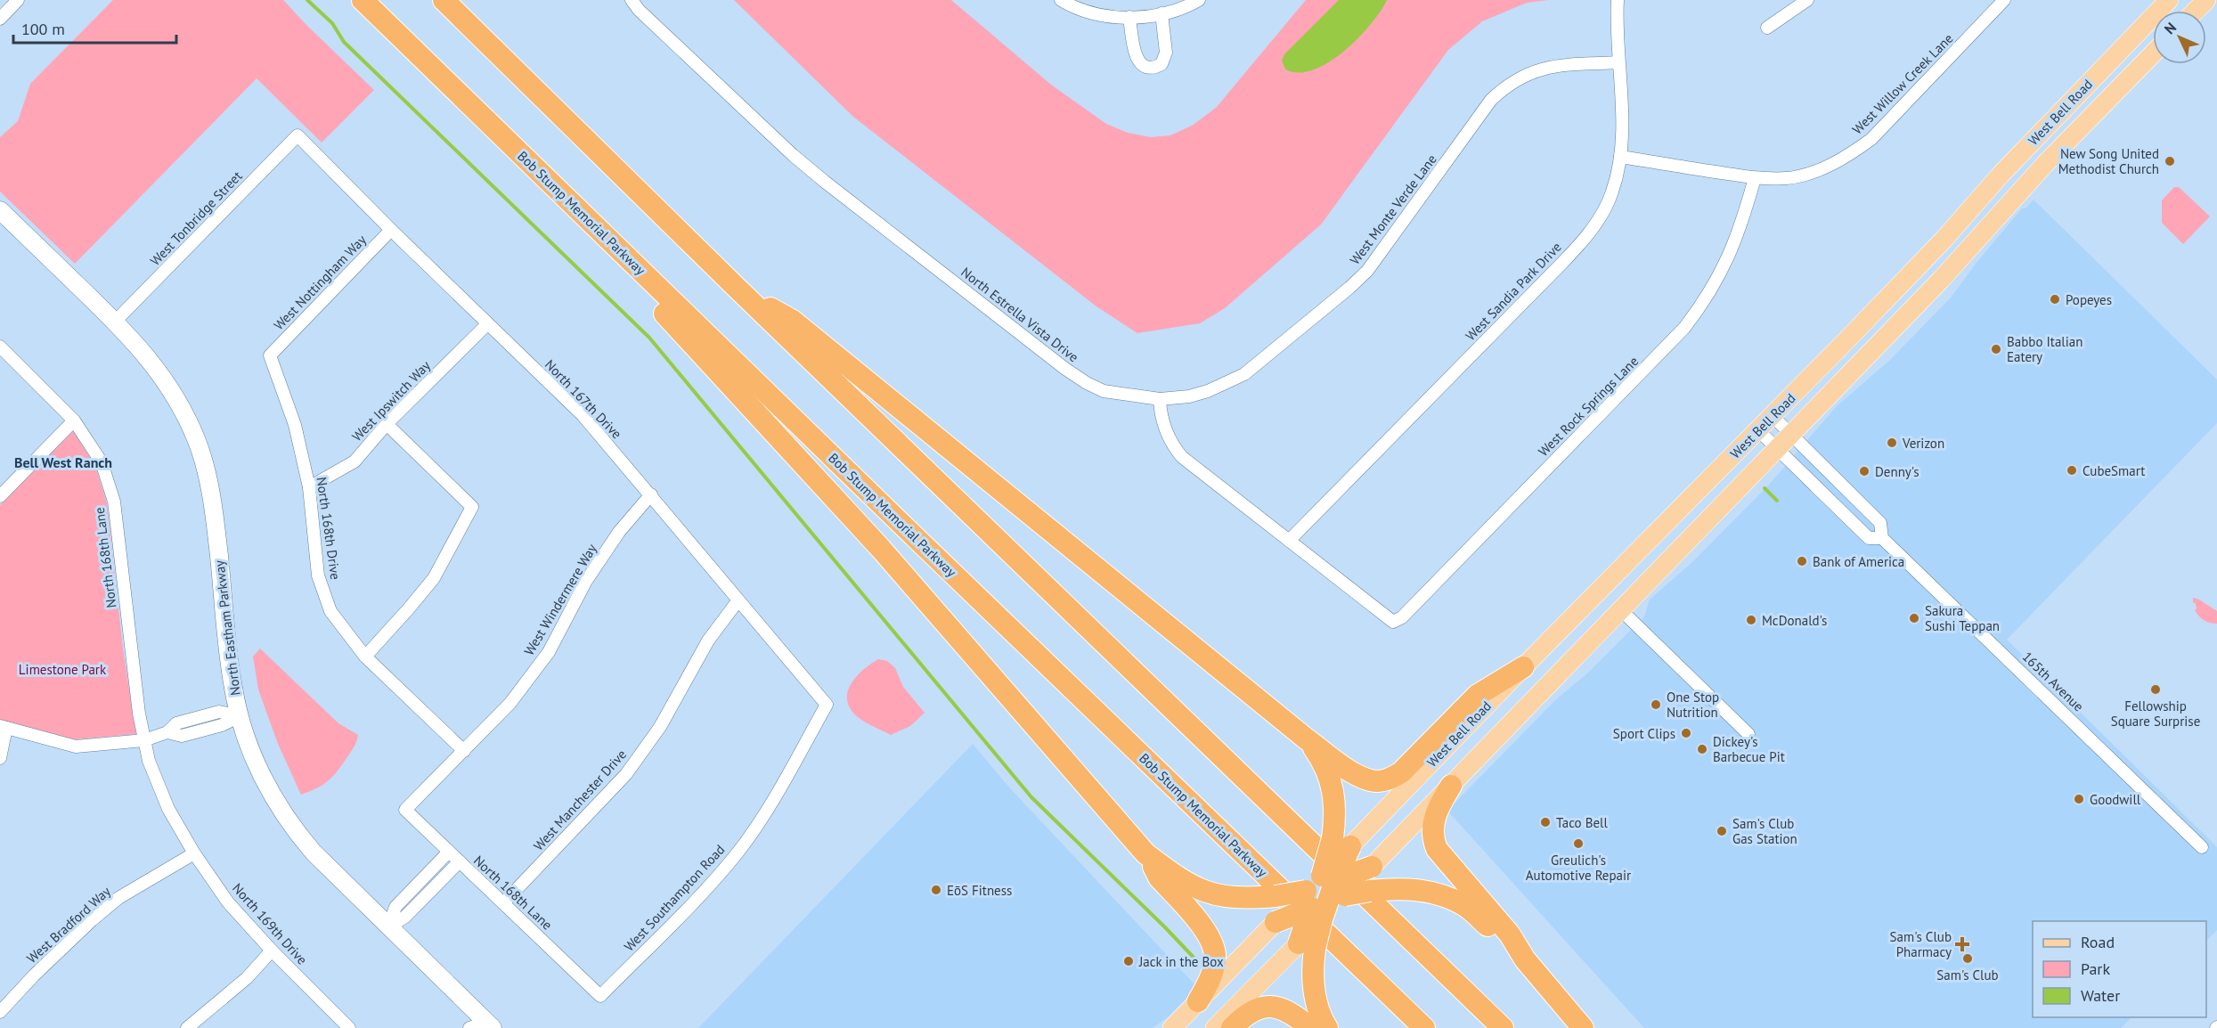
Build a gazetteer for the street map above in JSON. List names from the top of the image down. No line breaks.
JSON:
{"streets":{"highway":["Bob Stump Memorial Parkway"],"main road":["West Bell Road"],"street":["West Willow Creek Lane","West Monte Verde Lane","West Tonbridge Street","West Nottingham Way","West Sandia Park Drive","North Estrella Vista Drive","North 167th Drive","West Ipswitch Way","West Rock Springs Lane","North 168th Drive","North 168th Lane","West Windermere Way","North Eastham Parkway","165th Avenue","West Manchester Drive","West Southampton Road","North 169th Drive","West Bradford Way"]},"crossings":[["West Willow Creek Lane","West Sandia Park Drive"],["West Willow Creek Lane","West Rock Springs Lane"],["West Bell Road","165th Avenue"],["West Monte Verde Lane","West Sandia Park Drive"],["West Monte Verde Lane","North Estrella Vista Drive"],["West Tonbridge Street","North 167th Drive"],["West Tonbridge Street","North Eastham Parkway"],["West Nottingham Way","North 167th Drive"],["West Nottingham Way","North 168th Drive"],["West Sandia Park Drive","West Rock Springs Lane"],["North 167th Drive","West Ipswitch Way"],["North 167th Drive","West Windermere Way"],["North 167th Drive","West Manchester Drive"],["North 167th Drive","West Southampton Road"],["West Ipswitch Way","North 168th Drive"],["North 168th Drive","West Windermere Way"],["North 168th Lane","West Windermere Way"],["North 168th Lane","West Manchester Drive"],["North 168th Lane","West Southampton Road"],["North 168th Lane","North 169th Drive"],["North 169th Drive","West Bradford Way"]],"districts":["Bell West Ranch"],"parks":["Limestone Park"],"places":{"other":["New Song United Methodist Church","Popeyes","Babbo Italian Eatery","Verizon","CubeSmart","Denny's","Bank of America","Sakura Sushi Teppan","McDonald's","Fellowship Square Surprise","One Stop Nutrition","Sport Clips","Dickey's Barbecue Pit","Goodwill","Taco Bell","Sam's Club Gas Station","Greulich's Automotive Repair","EōS Fitness","Sam's Club","Jack in the Box"],"health":["Sam's Club Pharmacy"]},"legend":["Road","Park","Water"],"scale_bar":"100 m","north":"top left"}
